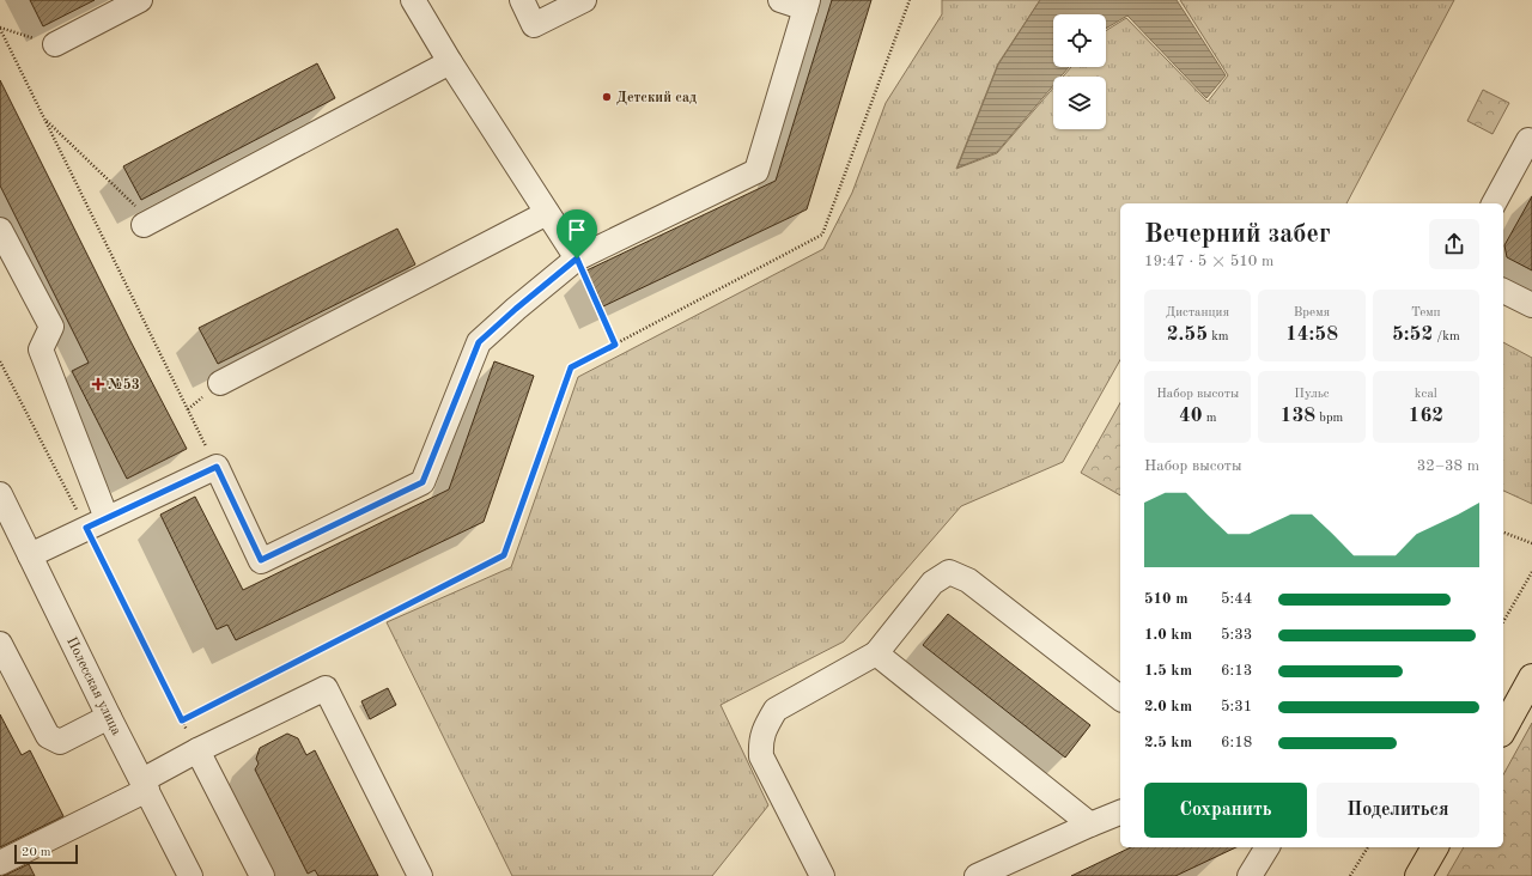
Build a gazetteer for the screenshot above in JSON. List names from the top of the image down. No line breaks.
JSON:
{"streets":{"street":["Полесская улица"]},"places":{"other":["Детский сад"],"health":["№53"]},"scale_bar":"20 m","page":{"heading":["Вечерний забег","19:47 · 5 × 510 m"],"stats":[["Дистанция","2.55 km"],["Время","14:58"],["Темп","5:52 /km"],["Набор высоты","40 m"],["Пульс","138 bpm"],["kcal","162"]],"chart":["Набор высоты","32–38 m"],"list":[{"name":"510 m","note":"5:44"},{"name":"1.0 km","note":"5:33"},{"name":"1.5 km","note":"6:13"},{"name":"2.0 km","note":"5:31"},{"name":"2.5 km","note":"6:18"}],"buttons":["Сохранить","Поделиться"],"scale":"20 m"}}
